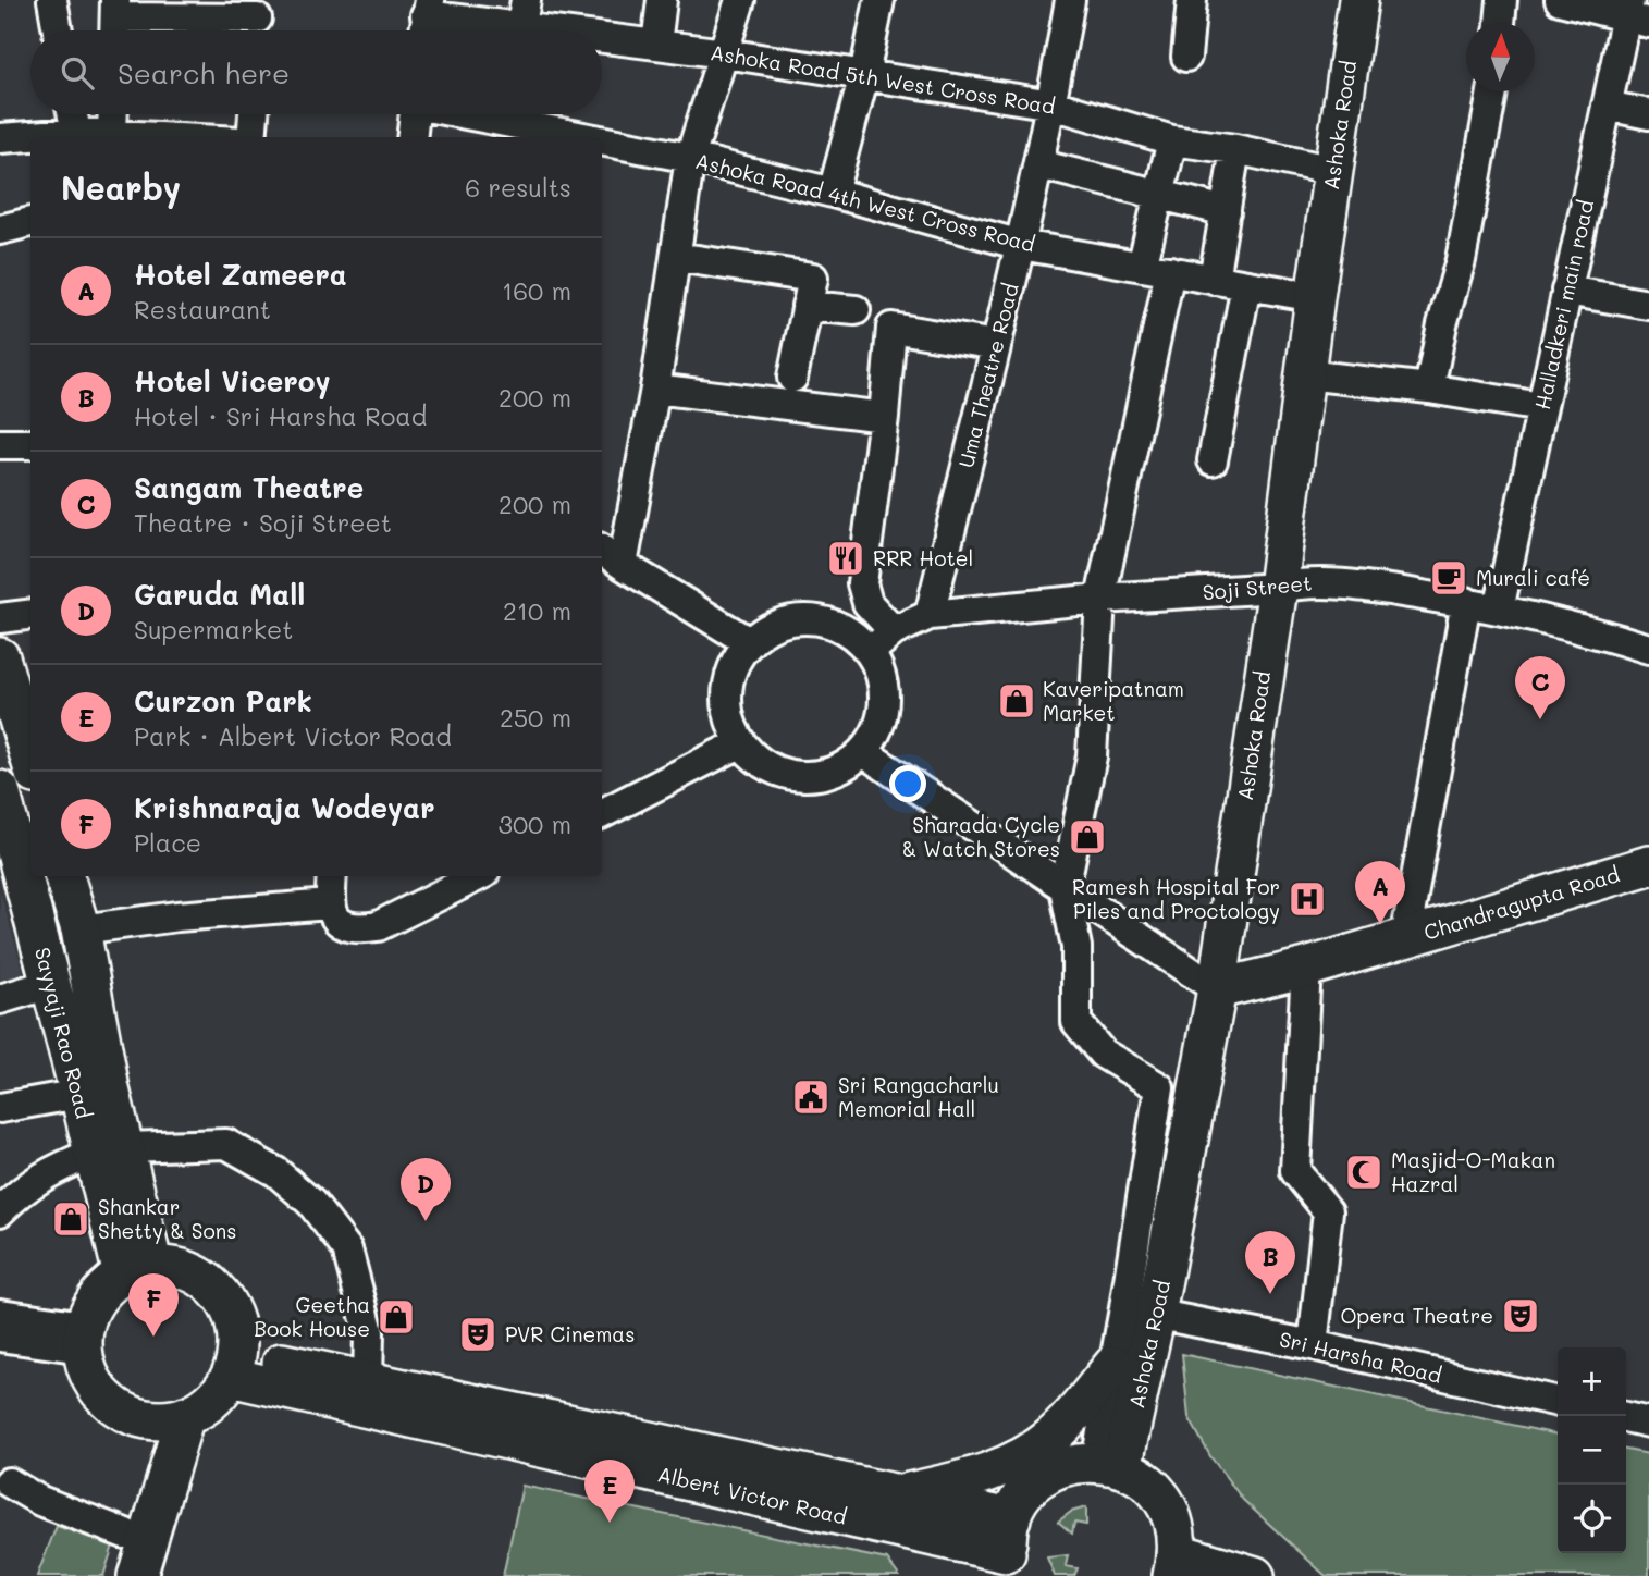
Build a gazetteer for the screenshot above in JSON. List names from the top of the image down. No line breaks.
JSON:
{"streets":{"main road":["Ashoka Road","Chandragupta Road","Sayyaji Rao Road","Albert Victor Road"],"street":["Ashoka Road 5th West Cross Road","Ashoka Road 4th West Cross Road","Halladkeri main road","Uma Theatre Road","Soji Street","Sri Harsha Road"]},"crossings":[["Ashoka Road 5th West Cross Road","Ashoka Road"],["Ashoka Road 5th West Cross Road","Uma Theatre Road"],["Ashoka Road","Ashoka Road 4th West Cross Road"],["Ashoka Road","Soji Street"],["Ashoka Road","Chandragupta Road"],["Ashoka Road","Sri Harsha Road"],["Ashoka Road 4th West Cross Road","Uma Theatre Road"],["Halladkeri main road","Soji Street"],["Uma Theatre Road","Soji Street"],["Sayyaji Rao Road","Albert Victor Road"]],"places":{"restaurant":["RRR Hotel"],"cafe":["Murali café"],"shop":["Kaveripatnam Market","Sharada Cycle & Watch Stores","Shankar Shetty & Sons","Geetha Book House"],"hospital":["Ramesh Hospital For Piles and Proctology"],"public building":["Sri Rangacharlu Memorial Hall"],"mosque":["Masjid-O-Makan Hazral"],"theatre":["Opera Theatre","PVR Cinemas"]},"north":"top","page":{"search":"Search here","heading":["Nearby","6 results"],"list":[{"mark":"A","name":"Hotel Zameera","note":"Restaurant","value":"160 m"},{"mark":"B","name":"Hotel Viceroy","note":"Hotel · Sri Harsha Road","value":"200 m"},{"mark":"C","name":"Sangam Theatre","note":"Theatre · Soji Street","value":"200 m"},{"mark":"D","name":"Garuda Mall","note":"Supermarket","value":"210 m"},{"mark":"E","name":"Curzon Park","note":"Park · Albert Victor Road","value":"250 m"},{"mark":"F","name":"Krishnaraja Wodeyar","note":"Place","value":"300 m"}],"pins":["C","A","D","B","F","E"],"map_buttons":["+","−"]}}
